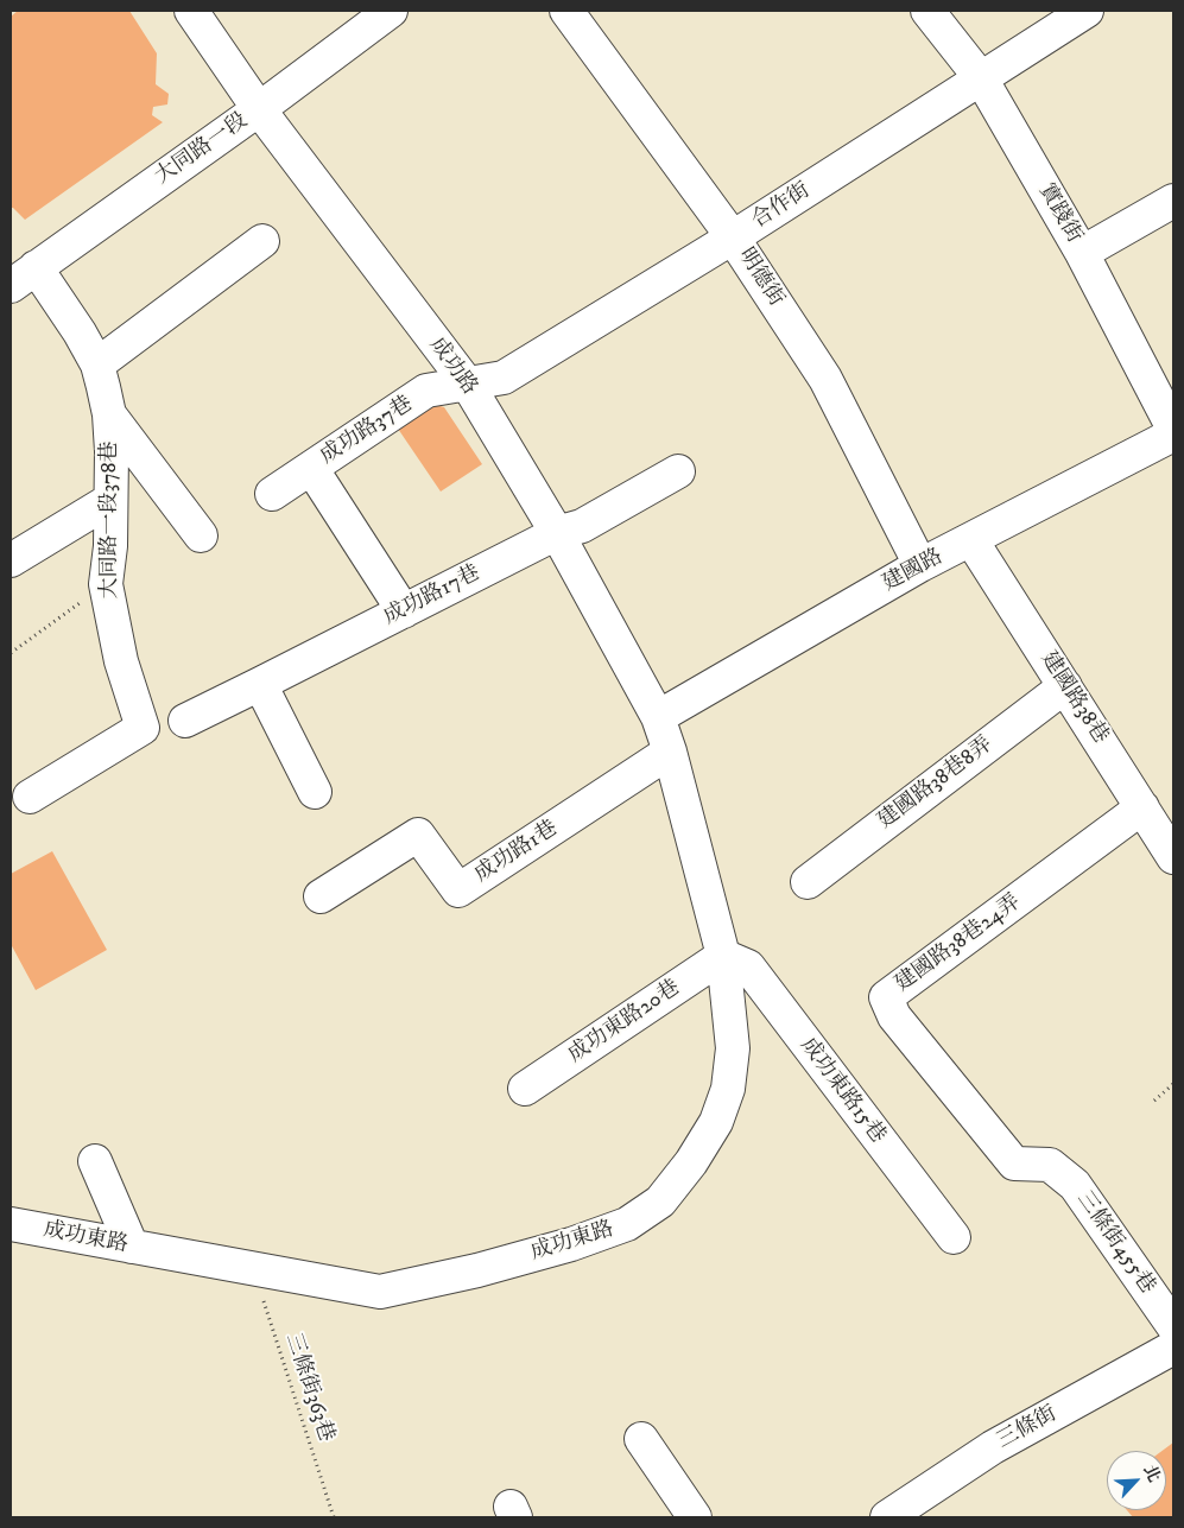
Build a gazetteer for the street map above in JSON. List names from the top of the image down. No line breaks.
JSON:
{"streets":{"street":["大同路一段","合作街","實踐街","明德街","成功路","成功路37巷","大同路一段378巷","建國路","成功路17巷","建國路38巷","建國路38巷8弄","成功路1巷","建國路38巷24弄","成功東路20巷","成功東路15巷","成功東路","三條街455巷","三條街"],"path":["三條街363巷"]},"crossings":[["大同路一段","成功路"],["大同路一段","大同路一段378巷"],["合作街","實踐街"],["合作街","明德街"],["合作街","成功路"],["合作街","成功路37巷"],["明德街","建國路"],["成功路","成功路37巷"],["成功路","建國路"],["成功路","成功路17巷"],["成功路","成功路1巷"],["成功路","成功東路"],["建國路","建國路38巷"],["建國路38巷","建國路38巷8弄"],["建國路38巷","建國路38巷24弄"],["成功路1巷","成功東路"],["建國路38巷24弄","三條街455巷"],["成功東路20巷","成功東路15巷"],["成功東路20巷","成功東路"],["成功東路15巷","成功東路"],["成功東路","三條街363巷"]],"north":"top right"}
